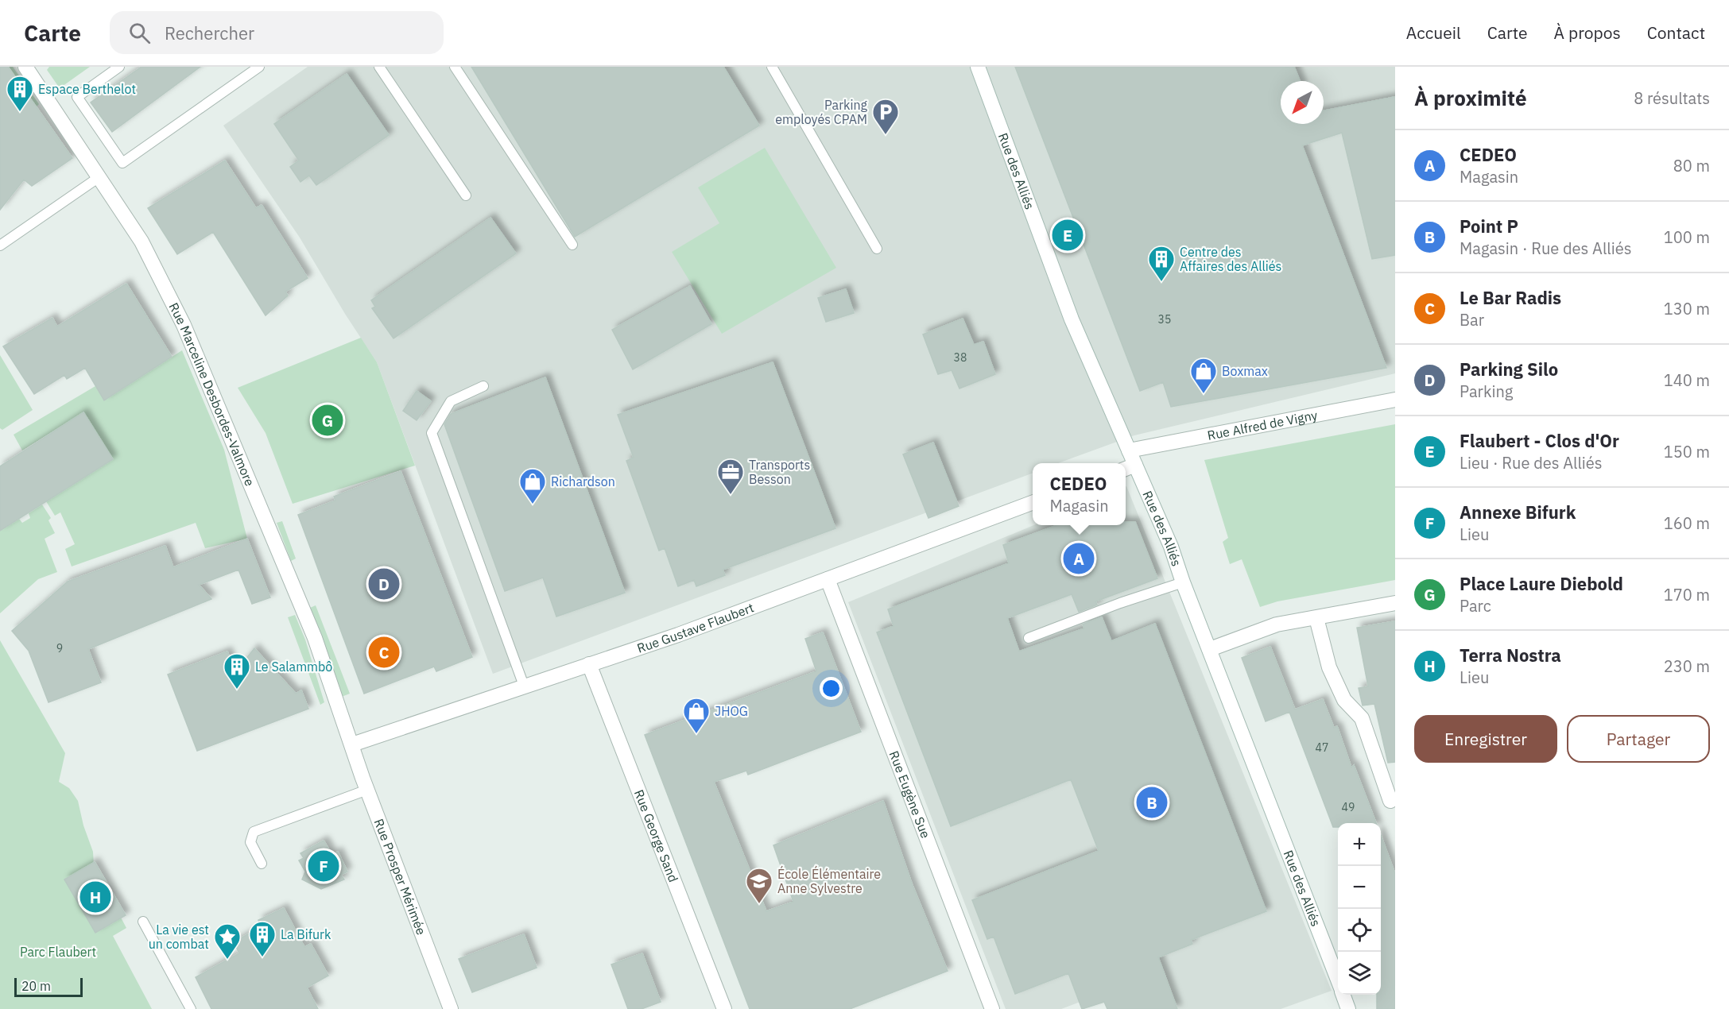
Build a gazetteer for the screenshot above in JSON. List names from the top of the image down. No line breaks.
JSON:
{"streets":{"street":["Rue des Alliés","Rue Marceline Desbordes-Valmore","Rue Alfred de Vigny","Rue Gustave Flaubert","Rue Eugène Sue","Rue George Sand","Rue Prosper Mérimée"]},"crossings":[["Rue des Alliés","Rue Alfred de Vigny"],["Rue Marceline Desbordes-Valmore","Rue Gustave Flaubert"],["Rue Marceline Desbordes-Valmore","Rue Prosper Mérimée"],["Rue Gustave Flaubert","Rue Eugène Sue"],["Rue Gustave Flaubert","Rue George Sand"],["Rue Gustave Flaubert","Rue Prosper Mérimée"]],"parks":["Parc Flaubert"],"places":{"building":["Espace Berthelot","Centre des Affaires des Alliés","Le Salammbô","La Bifurk"],"parking":["Parking employés CPAM"],"shop":["Boxmax","Richardson","JHOG"],"office":["Transports Besson"],"school or university":["École Élémentaire Anne Sylvestre"],"place":["La vie est un combat"]},"house_numbers":["35","38","9","47","49"],"scale_bar":"20 m","north":"bottom left","page":{"header":"Carte","search":"Rechercher","nav":["Accueil","Carte","À propos","Contact"],"heading":["À proximité","8 résultats"],"list":[{"mark":"A","name":"CEDEO","note":"Magasin","value":"80 m"},{"mark":"B","name":"Point P","note":"Magasin · Rue des Alliés","value":"100 m"},{"mark":"C","name":"Le Bar Radis","note":"Bar","value":"130 m"},{"mark":"D","name":"Parking Silo","note":"Parking","value":"140 m"},{"mark":"E","name":"Flaubert - Clos d'Or","note":"Lieu · Rue des Alliés","value":"150 m"},{"mark":"F","name":"Annexe Bifurk","note":"Lieu","value":"160 m"},{"mark":"G","name":"Place Laure Diebold","note":"Parc","value":"170 m"},{"mark":"H","name":"Terra Nostra","note":"Lieu","value":"230 m"}],"pins":["E","G","A","D","C","B","F","H"],"popup":["CEDEO","Magasin"],"buttons":["Enregistrer","Partager"],"map_buttons":["+","−"],"scale":"20 m"}}
